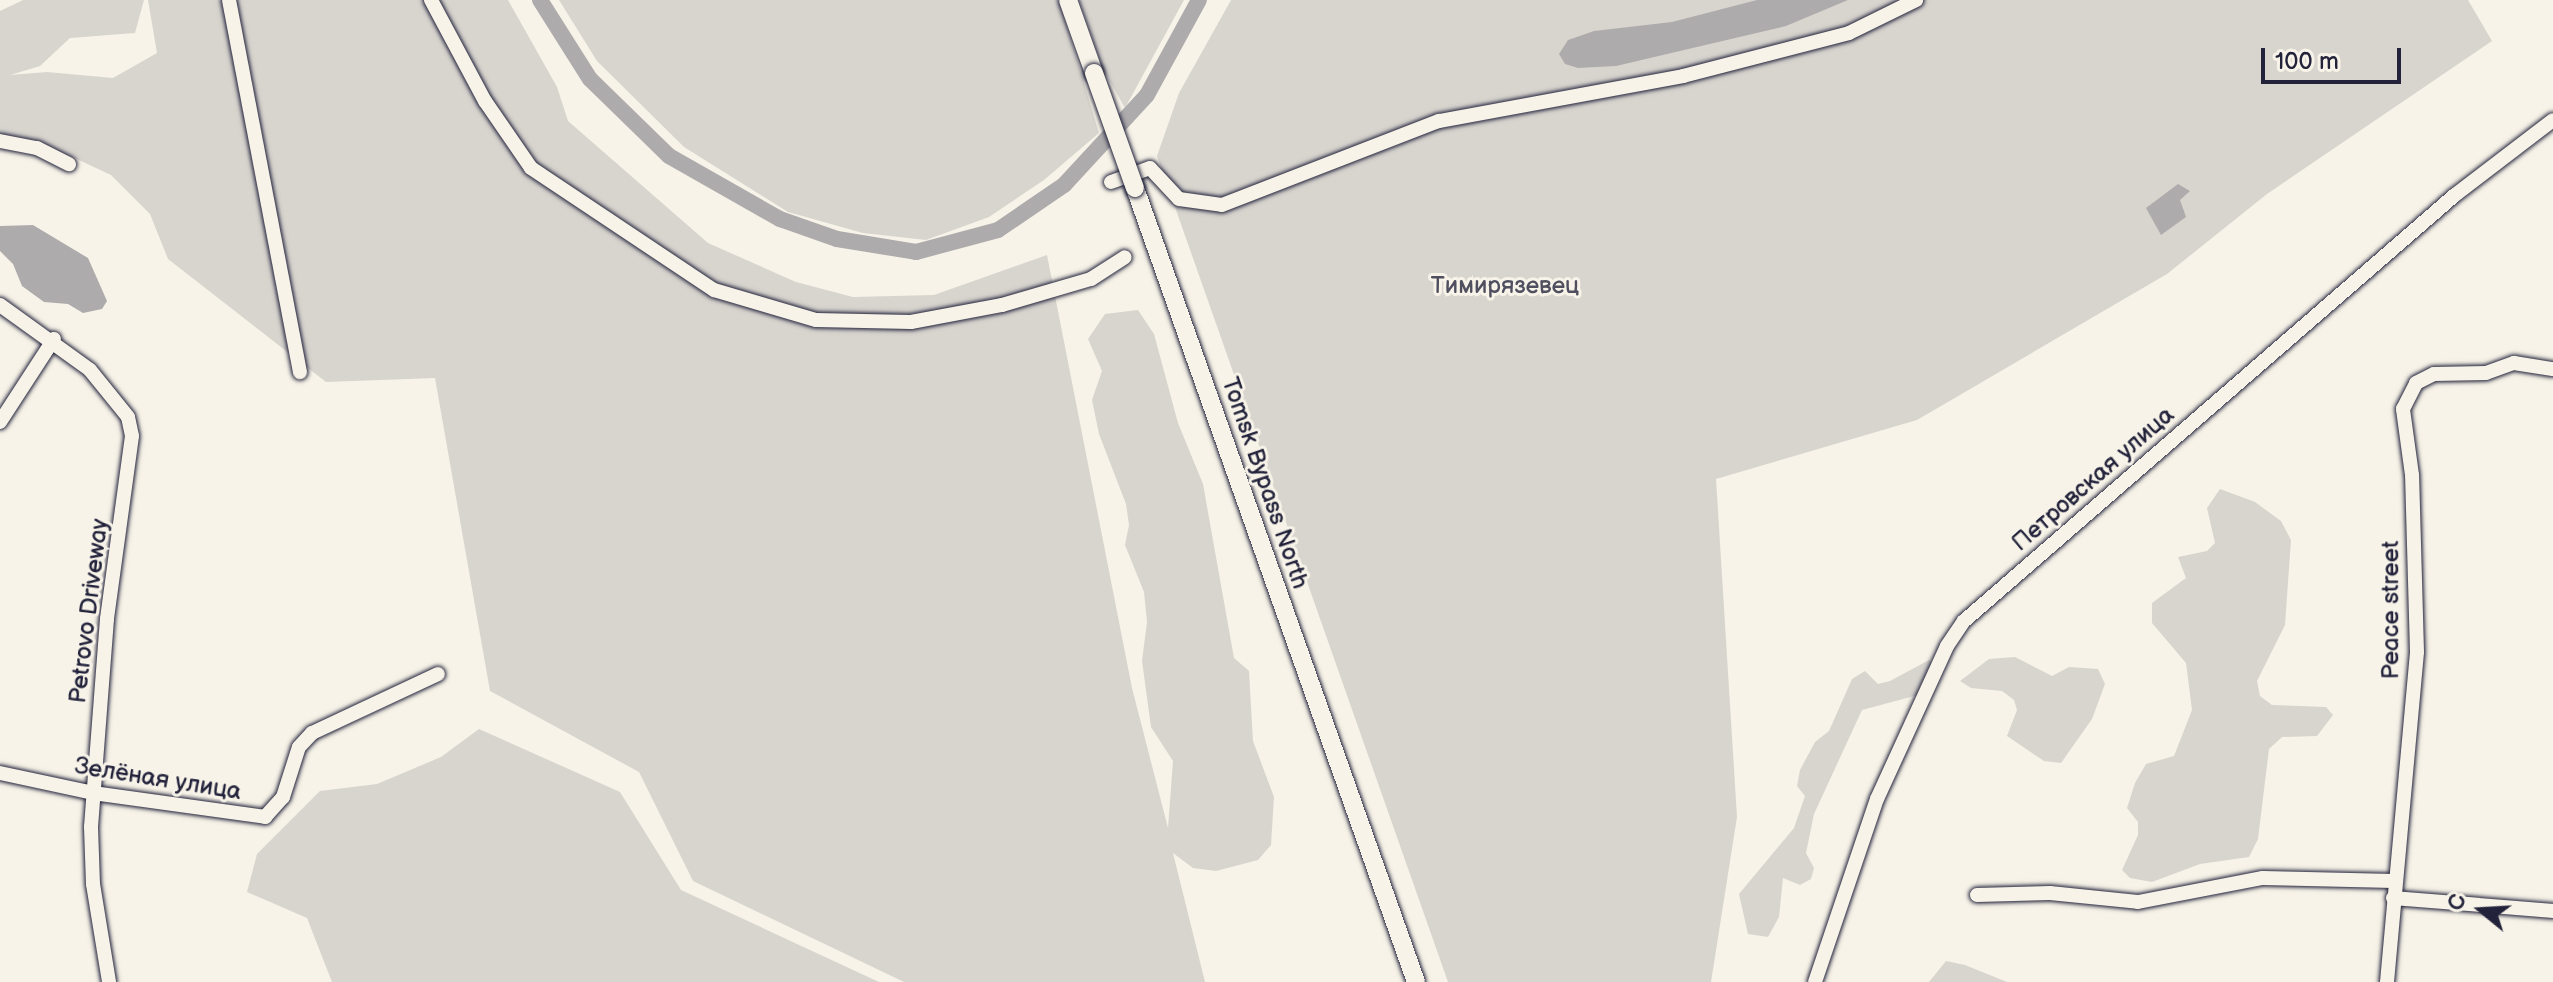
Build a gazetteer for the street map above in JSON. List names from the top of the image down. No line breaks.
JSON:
{"streets":{"main road":["Tomsk Bypass North"],"street":["Петровская улица","Peace street","Petrovo Driveway","Зелёная улица"]},"crossings":[["Petrovo Driveway","Зелёная улица"]],"parks":["Тимирязевец"],"scale_bar":"100 m","north":"left"}
